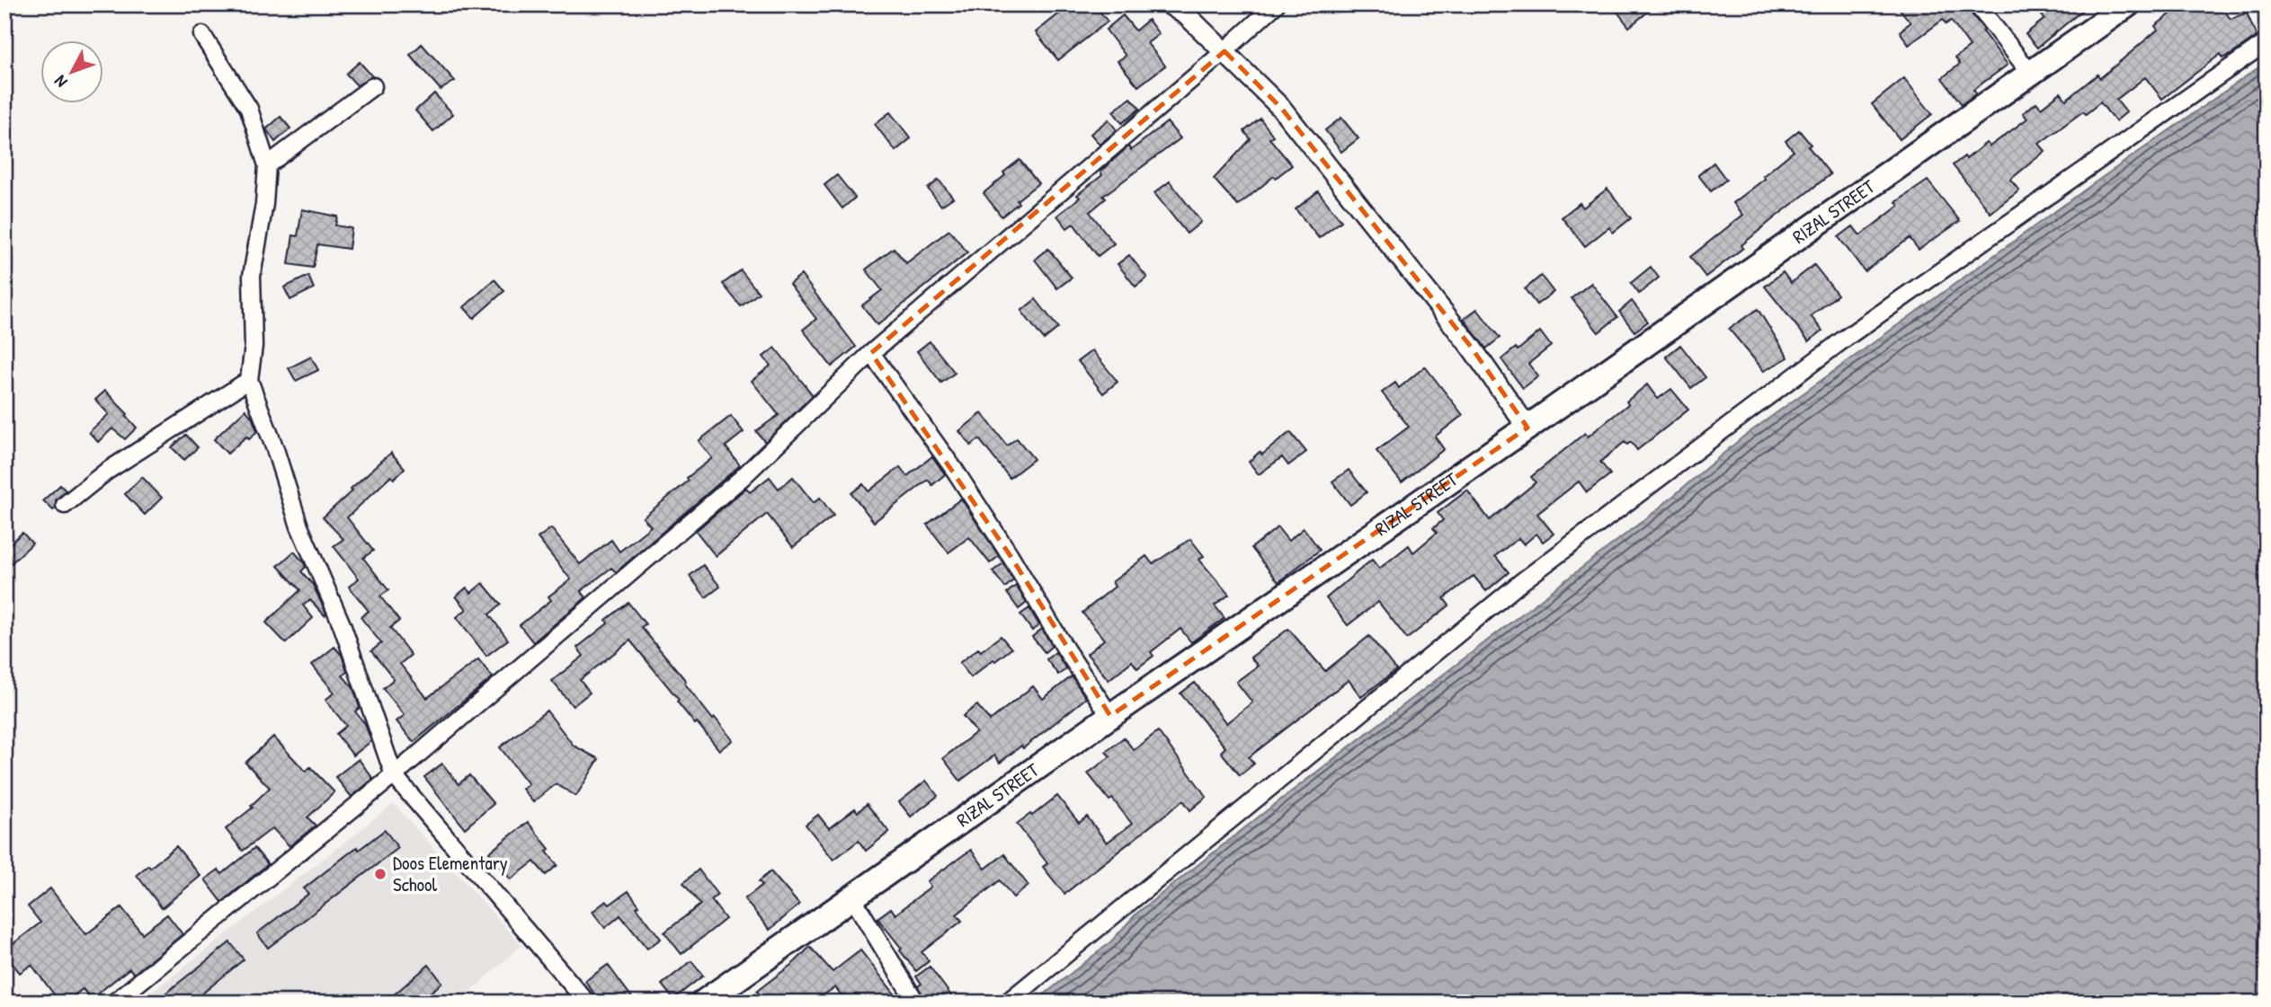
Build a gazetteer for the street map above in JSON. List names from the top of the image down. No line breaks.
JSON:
{"streets":{"main road":["RIZAL STREET"]},"places":["Doos Elementary School"],"north":"bottom left"}
